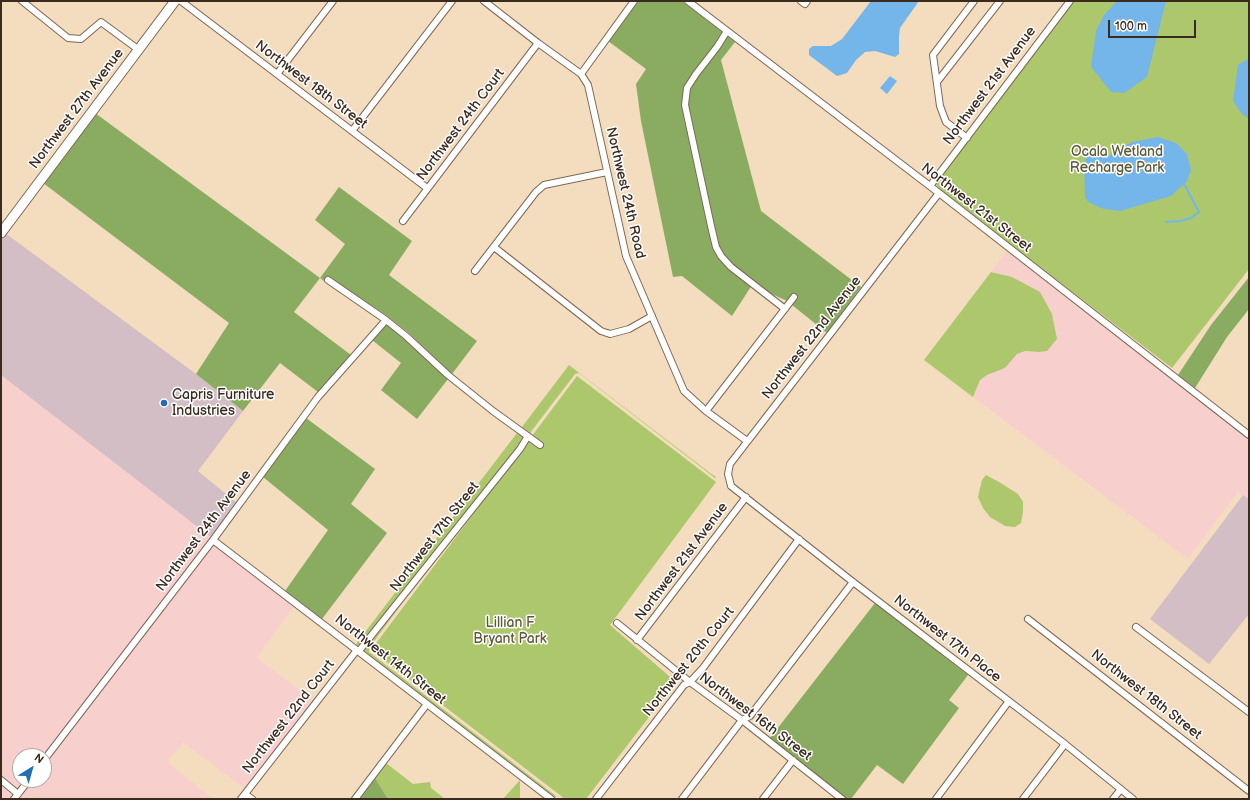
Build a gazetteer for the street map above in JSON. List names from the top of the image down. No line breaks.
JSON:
{"streets":{"street":["Northwest 18th Street","Northwest 21st Avenue","Northwest 27th Avenue","Northwest 24th Court","Northwest 24th Road","Northwest 21st Street","Northwest 22nd Avenue","Northwest 24th Avenue","Northwest 17th Street","Northwest 17th Place","Northwest 14th Street","Northwest 20th Court","Northwest 22nd Court","Northwest 16th Street"]},"crossings":[["Northwest 18th Street","Northwest 24th Court"],["Northwest 21st Avenue","Northwest 21st Street"],["Northwest 21st Avenue","Northwest 22nd Avenue"],["Northwest 21st Avenue","Northwest 17th Place"],["Northwest 21st Avenue","Northwest 16th Street"],["Northwest 24th Road","Northwest 22nd Avenue"],["Northwest 21st Street","Northwest 22nd Avenue"],["Northwest 22nd Avenue","Northwest 17th Place"],["Northwest 24th Avenue","Northwest 14th Street"],["Northwest 17th Street","Northwest 14th Street"],["Northwest 17th Street","Northwest 22nd Court"],["Northwest 17th Place","Northwest 20th Court"],["Northwest 14th Street","Northwest 22nd Court"],["Northwest 20th Court","Northwest 16th Street"]],"parks":["Ocala Wetland Recharge Park","Lillian F Bryant Park"],"places":["Capris Furniture Industries"],"scale_bar":"100 m","north":"top right"}
